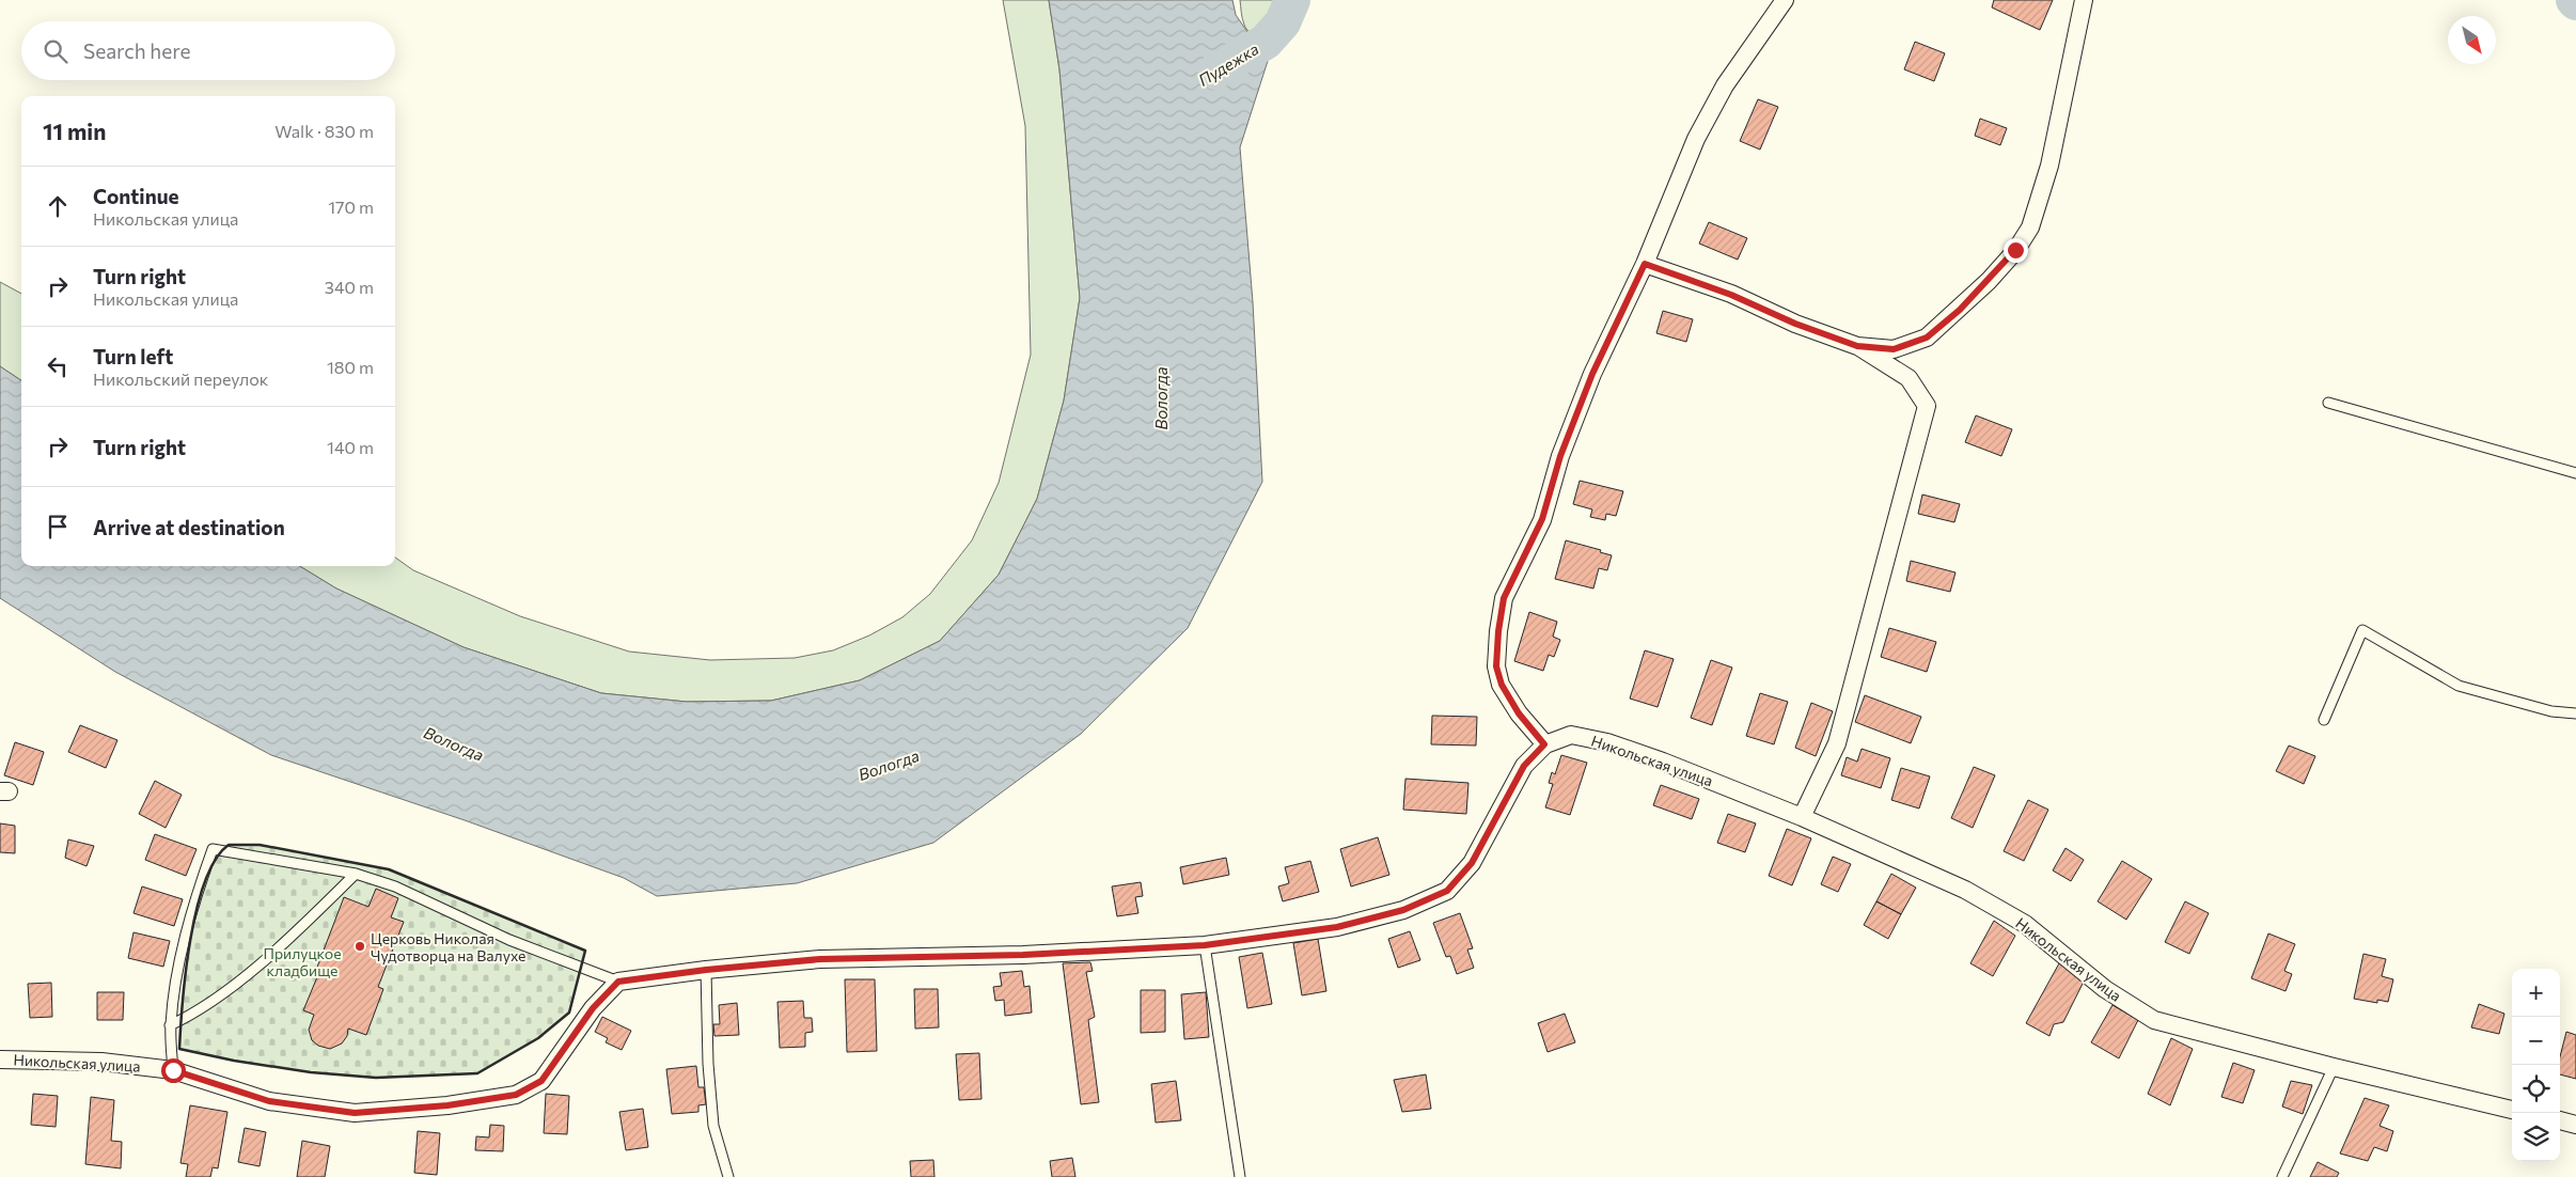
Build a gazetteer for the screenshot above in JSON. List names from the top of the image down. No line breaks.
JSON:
{"streets":{"street":["Никольская улица"]},"water":["Пудежка","Вологда"],"parks":["Прилуцкое кладбище"],"places":["Церковь Николая Чудотворца на Валухе"],"north":"bottom right","page":{"search":"Search here","heading":["11 min","Walk · 830 m"],"list":[["Continue","Никольская улица","170 m"],["Turn right","Никольская улица","340 m"],["Turn left","Никольский переулок","180 m"],["Turn right","140 m"],"Arrive at destination"],"map_buttons":["+","−"]}}
